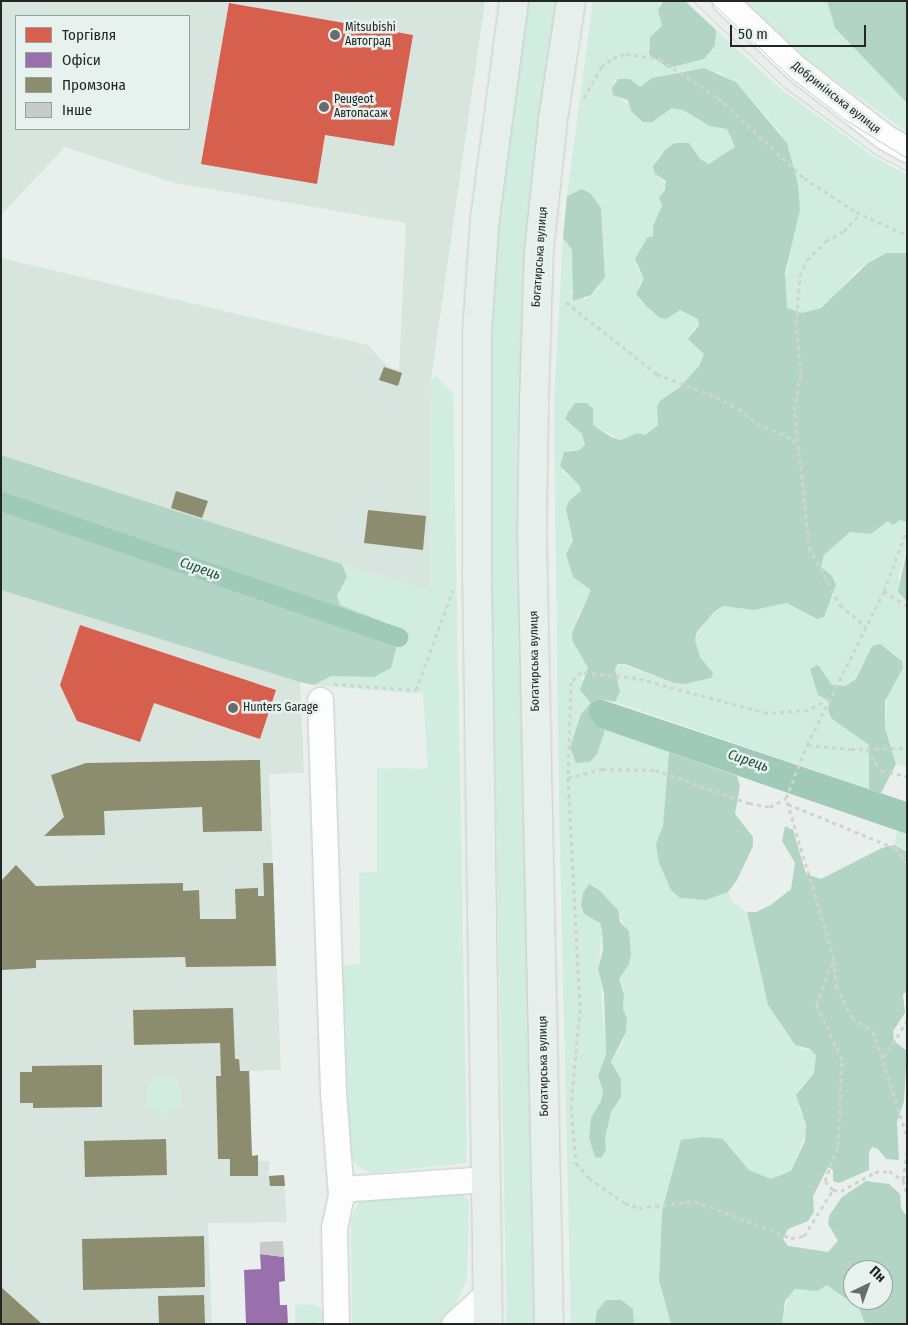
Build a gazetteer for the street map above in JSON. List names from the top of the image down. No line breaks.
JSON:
{"streets":{"main road":["Богатирська вулиця"],"street":["Добринінська вулиця"]},"water":["Сирець"],"places":["Mitsubishi Автоград","Peugeot Автопасаж","Hunters Garage"],"legend":["Торгівля","Офіси","Промзона","Інше"],"scale_bar":"50 m","north":"top right"}
